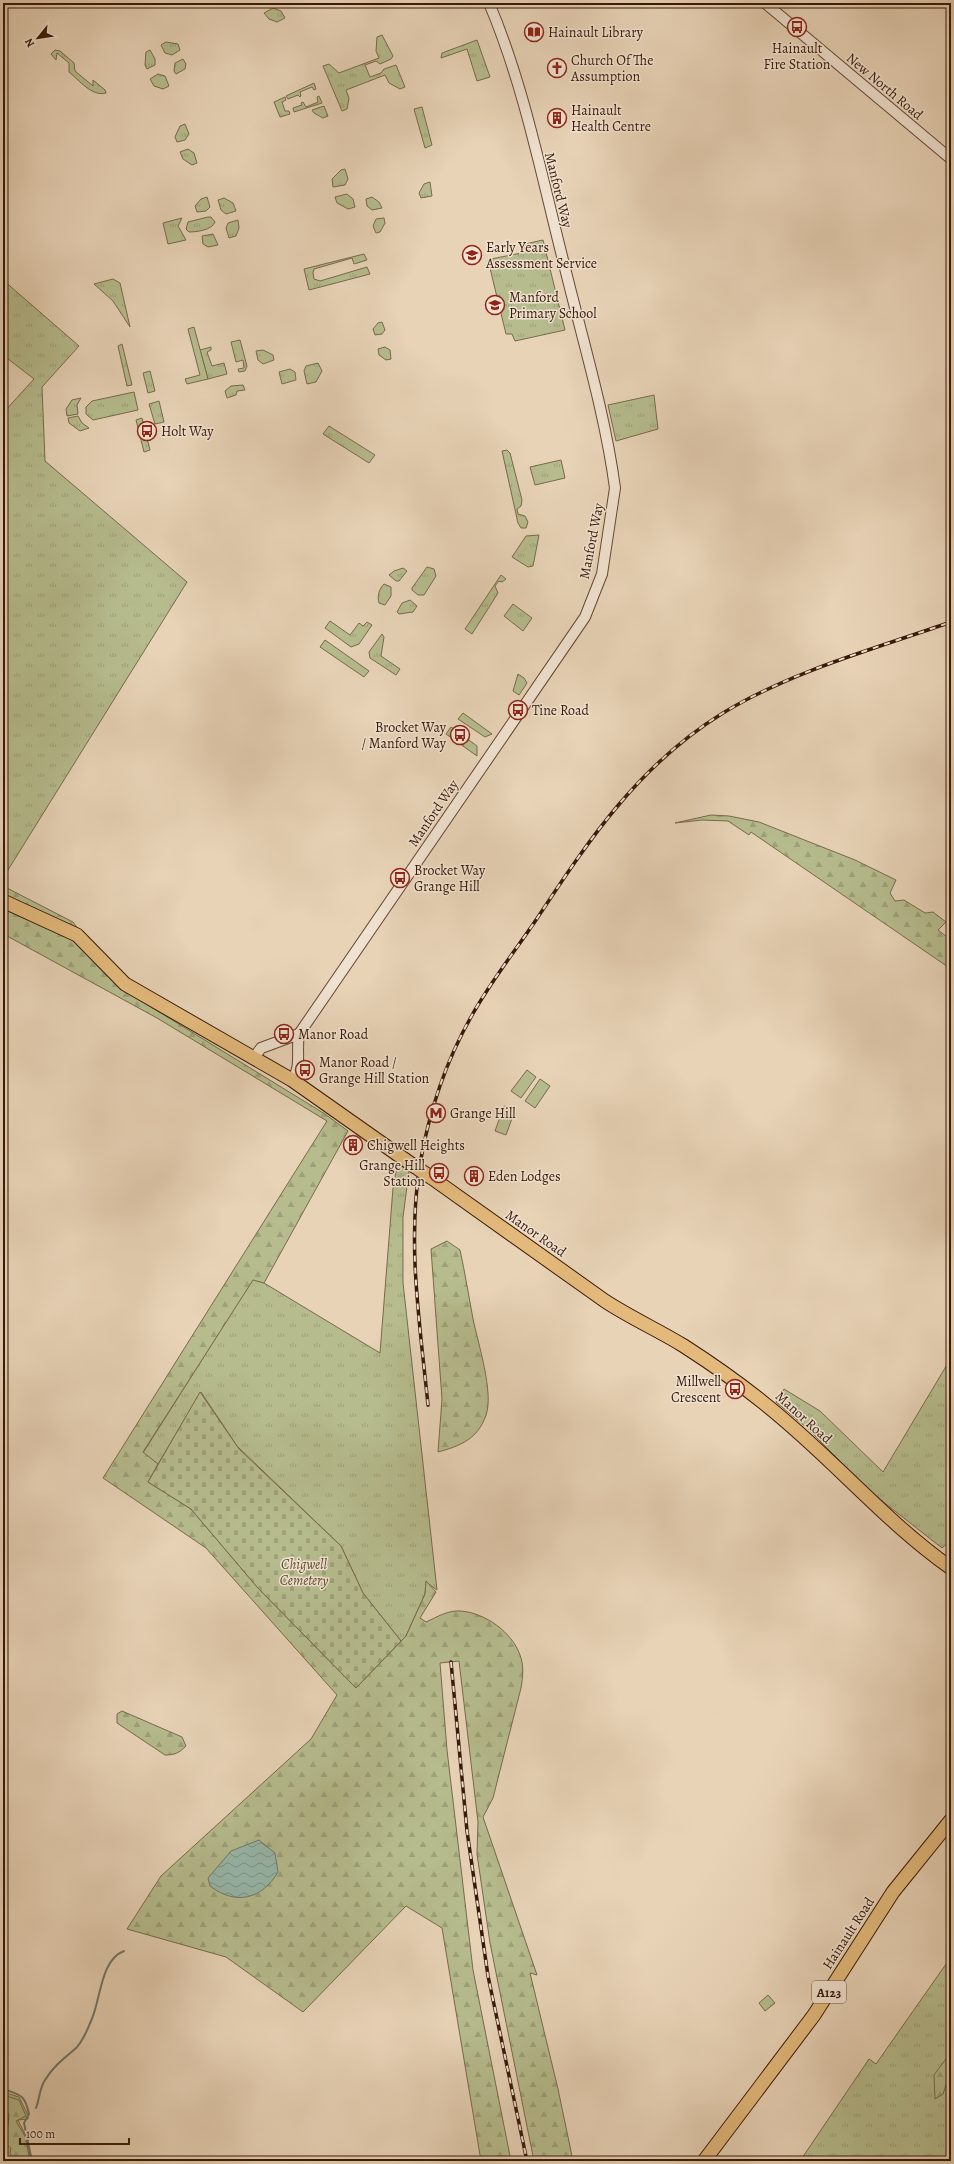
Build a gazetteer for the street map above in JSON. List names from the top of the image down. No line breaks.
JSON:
{"streets":{"main road":["Manor Road","Hainault Road","A123"],"street":["New North Road","Manford Way"]},"crossings":[["Manford Way","Manor Road"]],"parks":["Chigwell Cemetery"],"places":{"bus stop":["Hainault Fire Station","Holt Way","Tine Road","Brocket Way / Manford Way","Brocket Way Grange Hill","Manor Road","Manor Road / Grange Hill Station","Grange Hill Station","Millwell Crescent"],"library":["Hainault Library"],"church":["Church Of The Assumption"],"building":["Hainault Health Centre","Chigwell Heights","Eden Lodges"],"school or university":["Early Years Assessment Service","Manford Primary School"],"metro station":["Grange Hill"]},"scale_bar":"100 m","north":"bottom left"}
